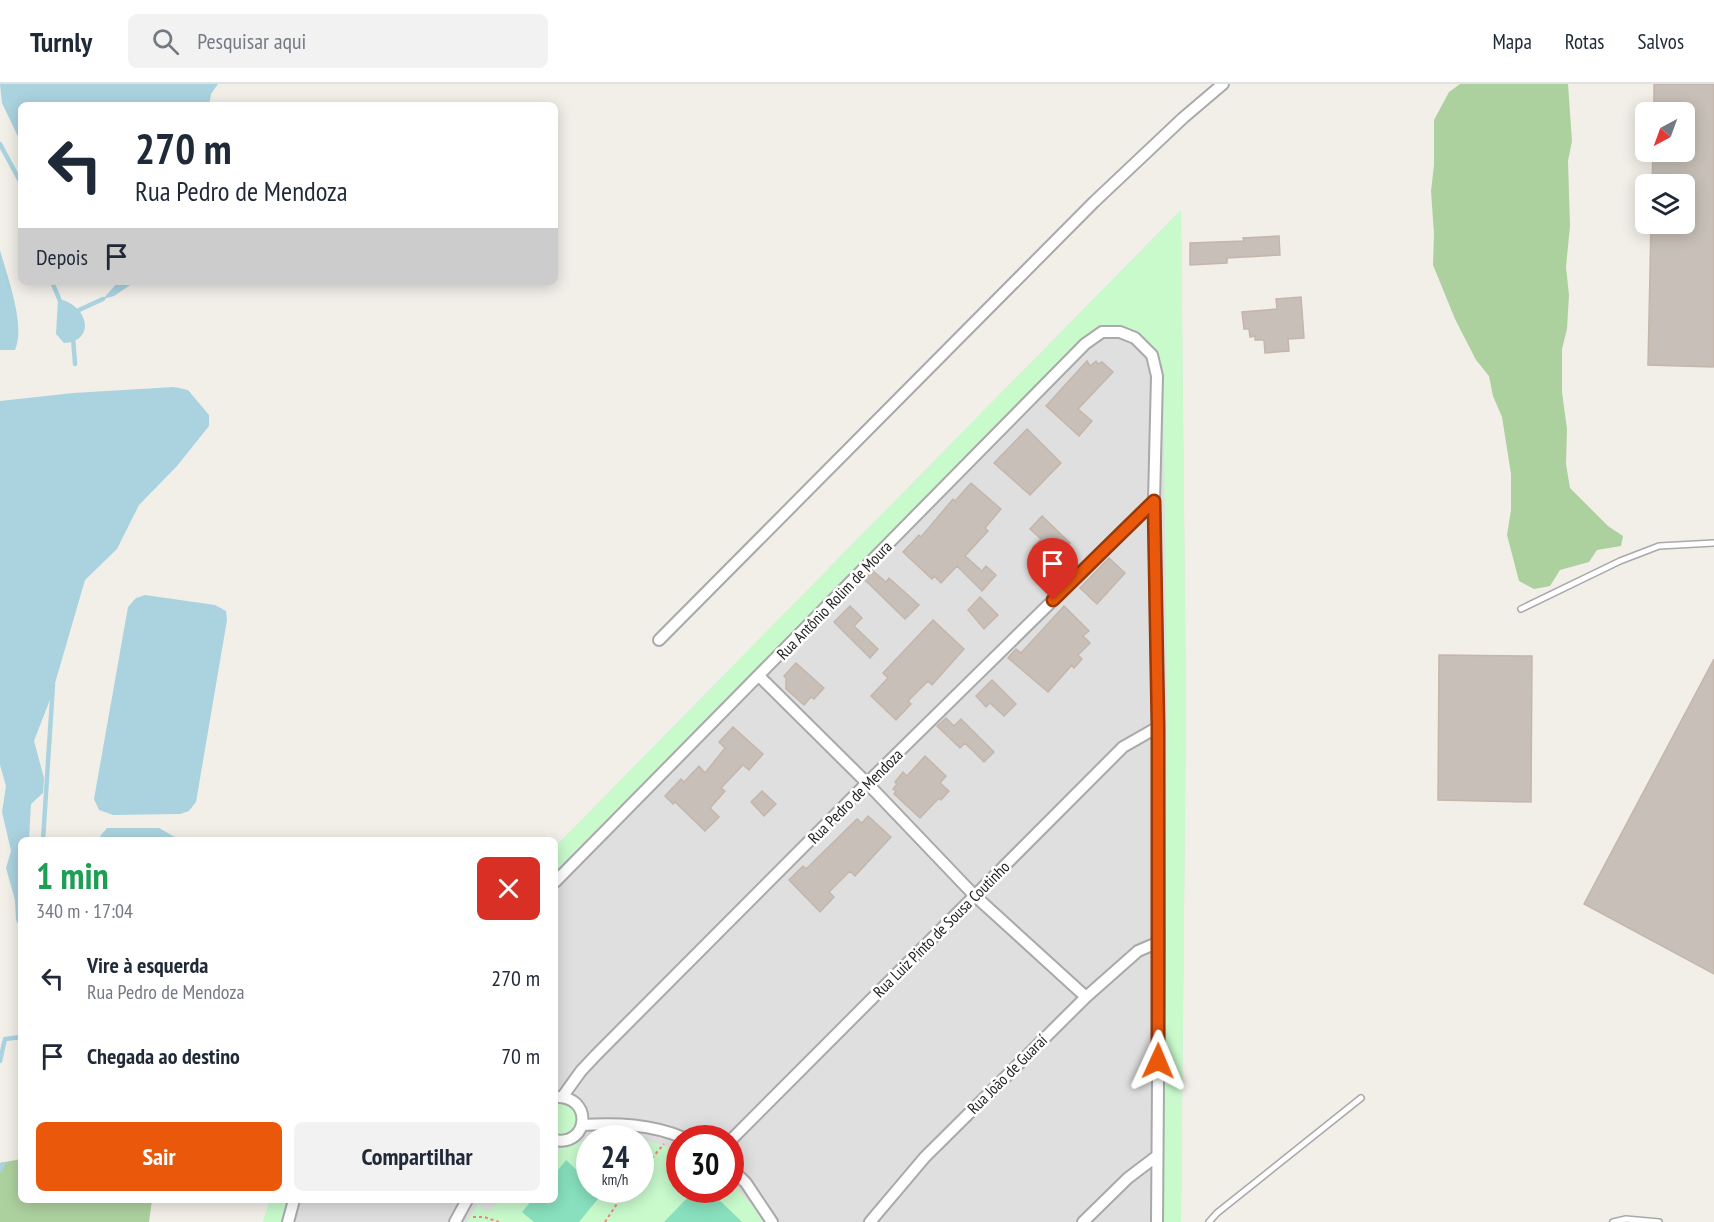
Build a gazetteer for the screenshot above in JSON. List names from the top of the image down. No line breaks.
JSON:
{"streets":{"street":["Rua Antônio Rolim de Moura","Rua Pedro de Mendoza","Rua Luiz Pinto de Sousa Coutinho","Rua João de Guaraí"]},"crossings":[["Rua Antônio Rolim de Moura","Rua Pedro de Mendoza"]],"north":"bottom left","page":{"header":"Turnly","search":"Pesquisar aqui","nav":["Mapa","Rotas","Salvos"],"turn":["270 m","Rua Pedro de Mendoza"],"then":"Depois","heading":["1 min","340 m · 17:04"],"list":[{"name":"Vire à esquerda","note":"Rua Pedro de Mendoza","value":"270 m"},{"name":"Chegada ao destino","value":"70 m"}],"buttons":["Sair","Compartilhar"],"speed":"24 km/h","limit":"30"}}
